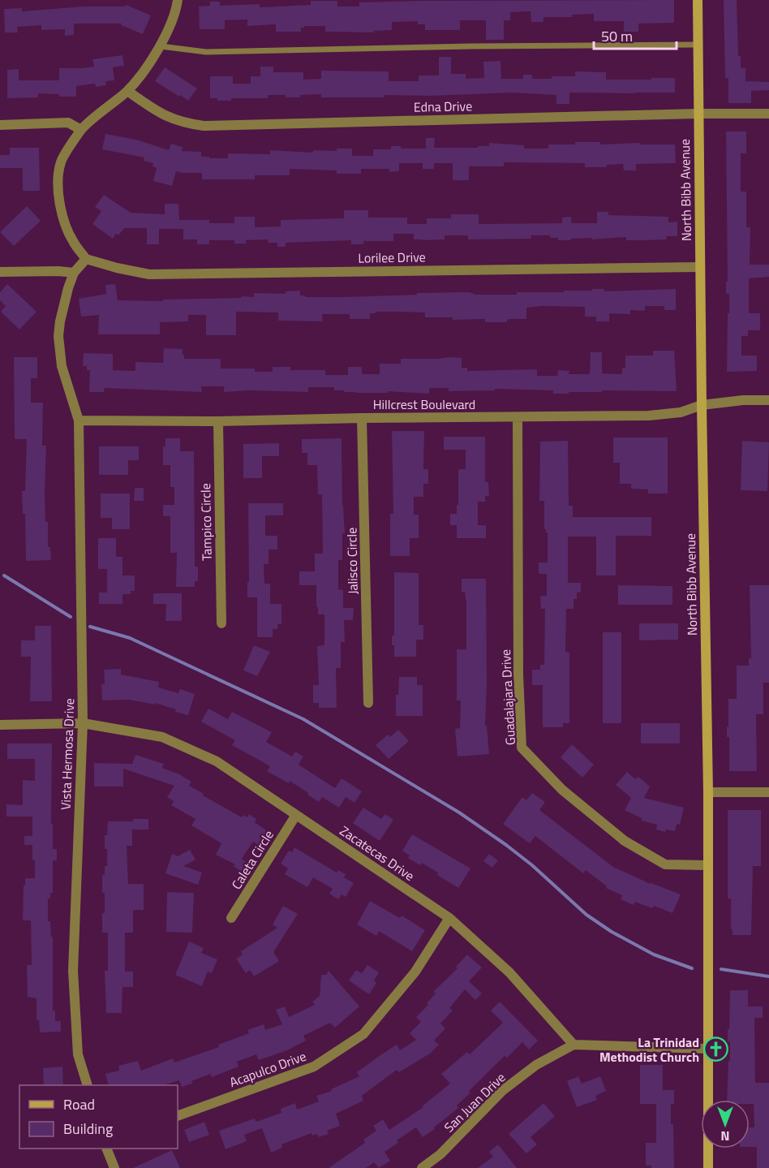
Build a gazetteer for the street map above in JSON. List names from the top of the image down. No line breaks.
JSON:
{"streets":{"main road":["North Bibb Avenue"],"street":["Edna Drive","Lorilee Drive","Hillcrest Boulevard","Tampico Circle","Jalisco Circle","Guadalajara Drive","Vista Hermosa Drive","Zacatecas Drive","Caleta Circle","Acapulco Drive","San Juan Drive"]},"crossings":[["Edna Drive","North Bibb Avenue"],["North Bibb Avenue","Lorilee Drive"],["North Bibb Avenue","Hillcrest Boulevard"],["North Bibb Avenue","Guadalajara Drive"],["Hillcrest Boulevard","Tampico Circle"],["Hillcrest Boulevard","Jalisco Circle"],["Hillcrest Boulevard","Guadalajara Drive"],["Hillcrest Boulevard","Vista Hermosa Drive"],["Vista Hermosa Drive","Zacatecas Drive"],["Zacatecas Drive","Caleta Circle"],["Zacatecas Drive","Acapulco Drive"],["Zacatecas Drive","San Juan Drive"]],"places":{"church":["La Trinidad Methodist Church"]},"legend":["Road","Building"],"scale_bar":"50 m","north":"bottom"}
